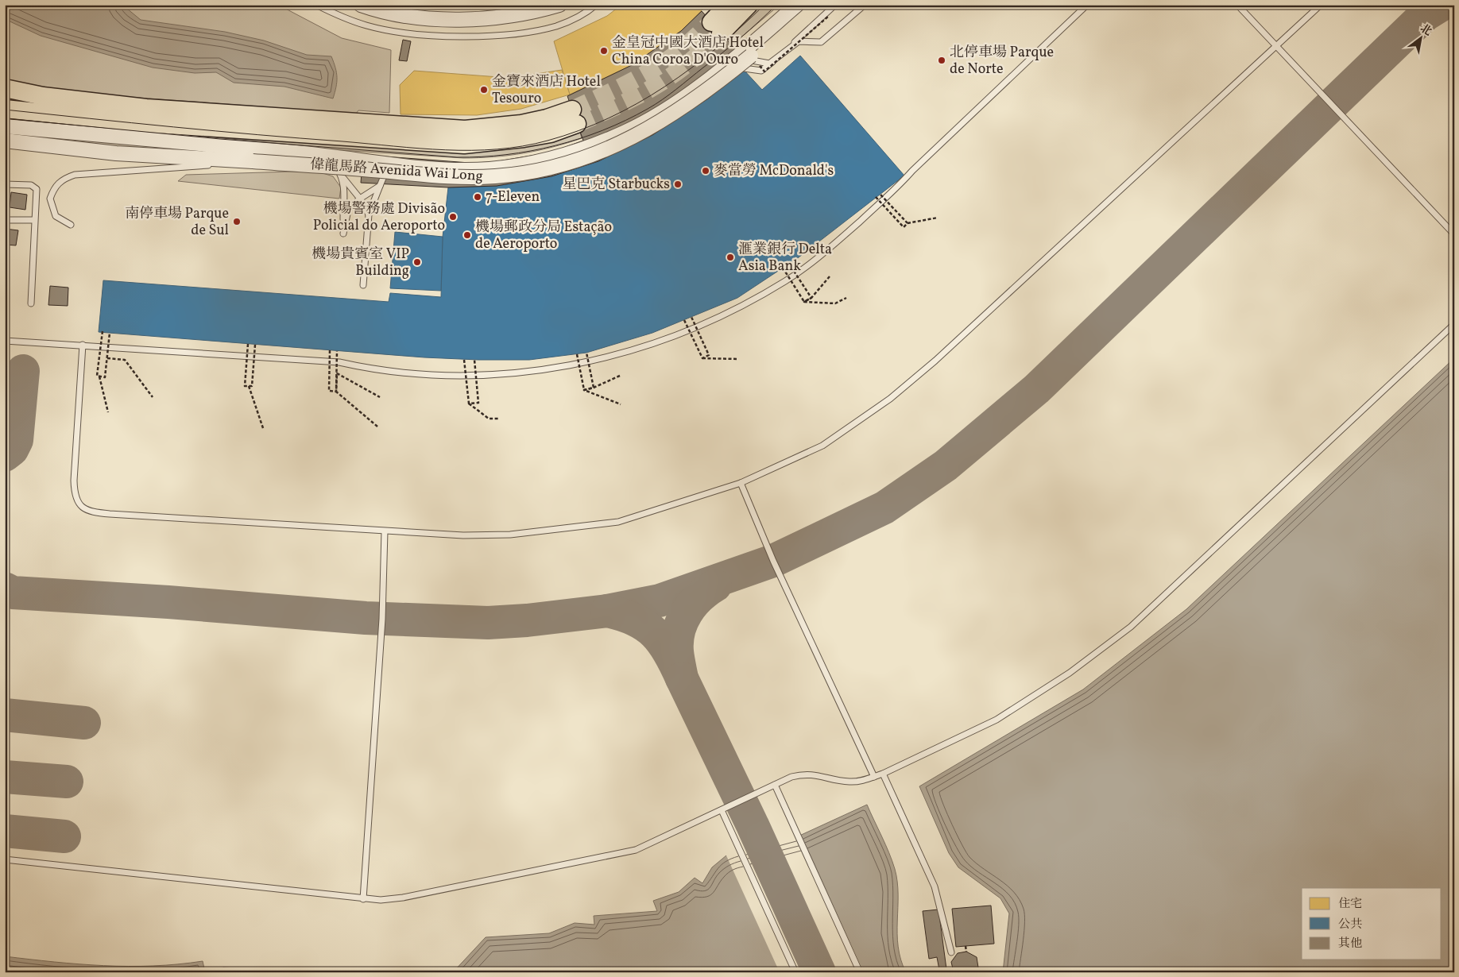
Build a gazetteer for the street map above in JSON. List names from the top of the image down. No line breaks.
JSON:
{"streets":{"street":["偉龍馬路 Avenida Wai Long"]},"places":["金皇冠中國大酒店 Hotel China Coroa D'Ouro","北停車場 Parque de Norte","金寶來酒店 Hotel Tesouro","麥當勞 McDonald's","星巴克 Starbucks","7-Eleven","機場警務處 Divisão Policial do Aeroporto","南停車場 Parque de Sul","機場郵政分局 Estação de Aeroporto","滙業銀行 Delta Asia Bank","機場貴賓室 VIP Building"],"legend":["住宅","公共","其他"],"north":"top right"}
